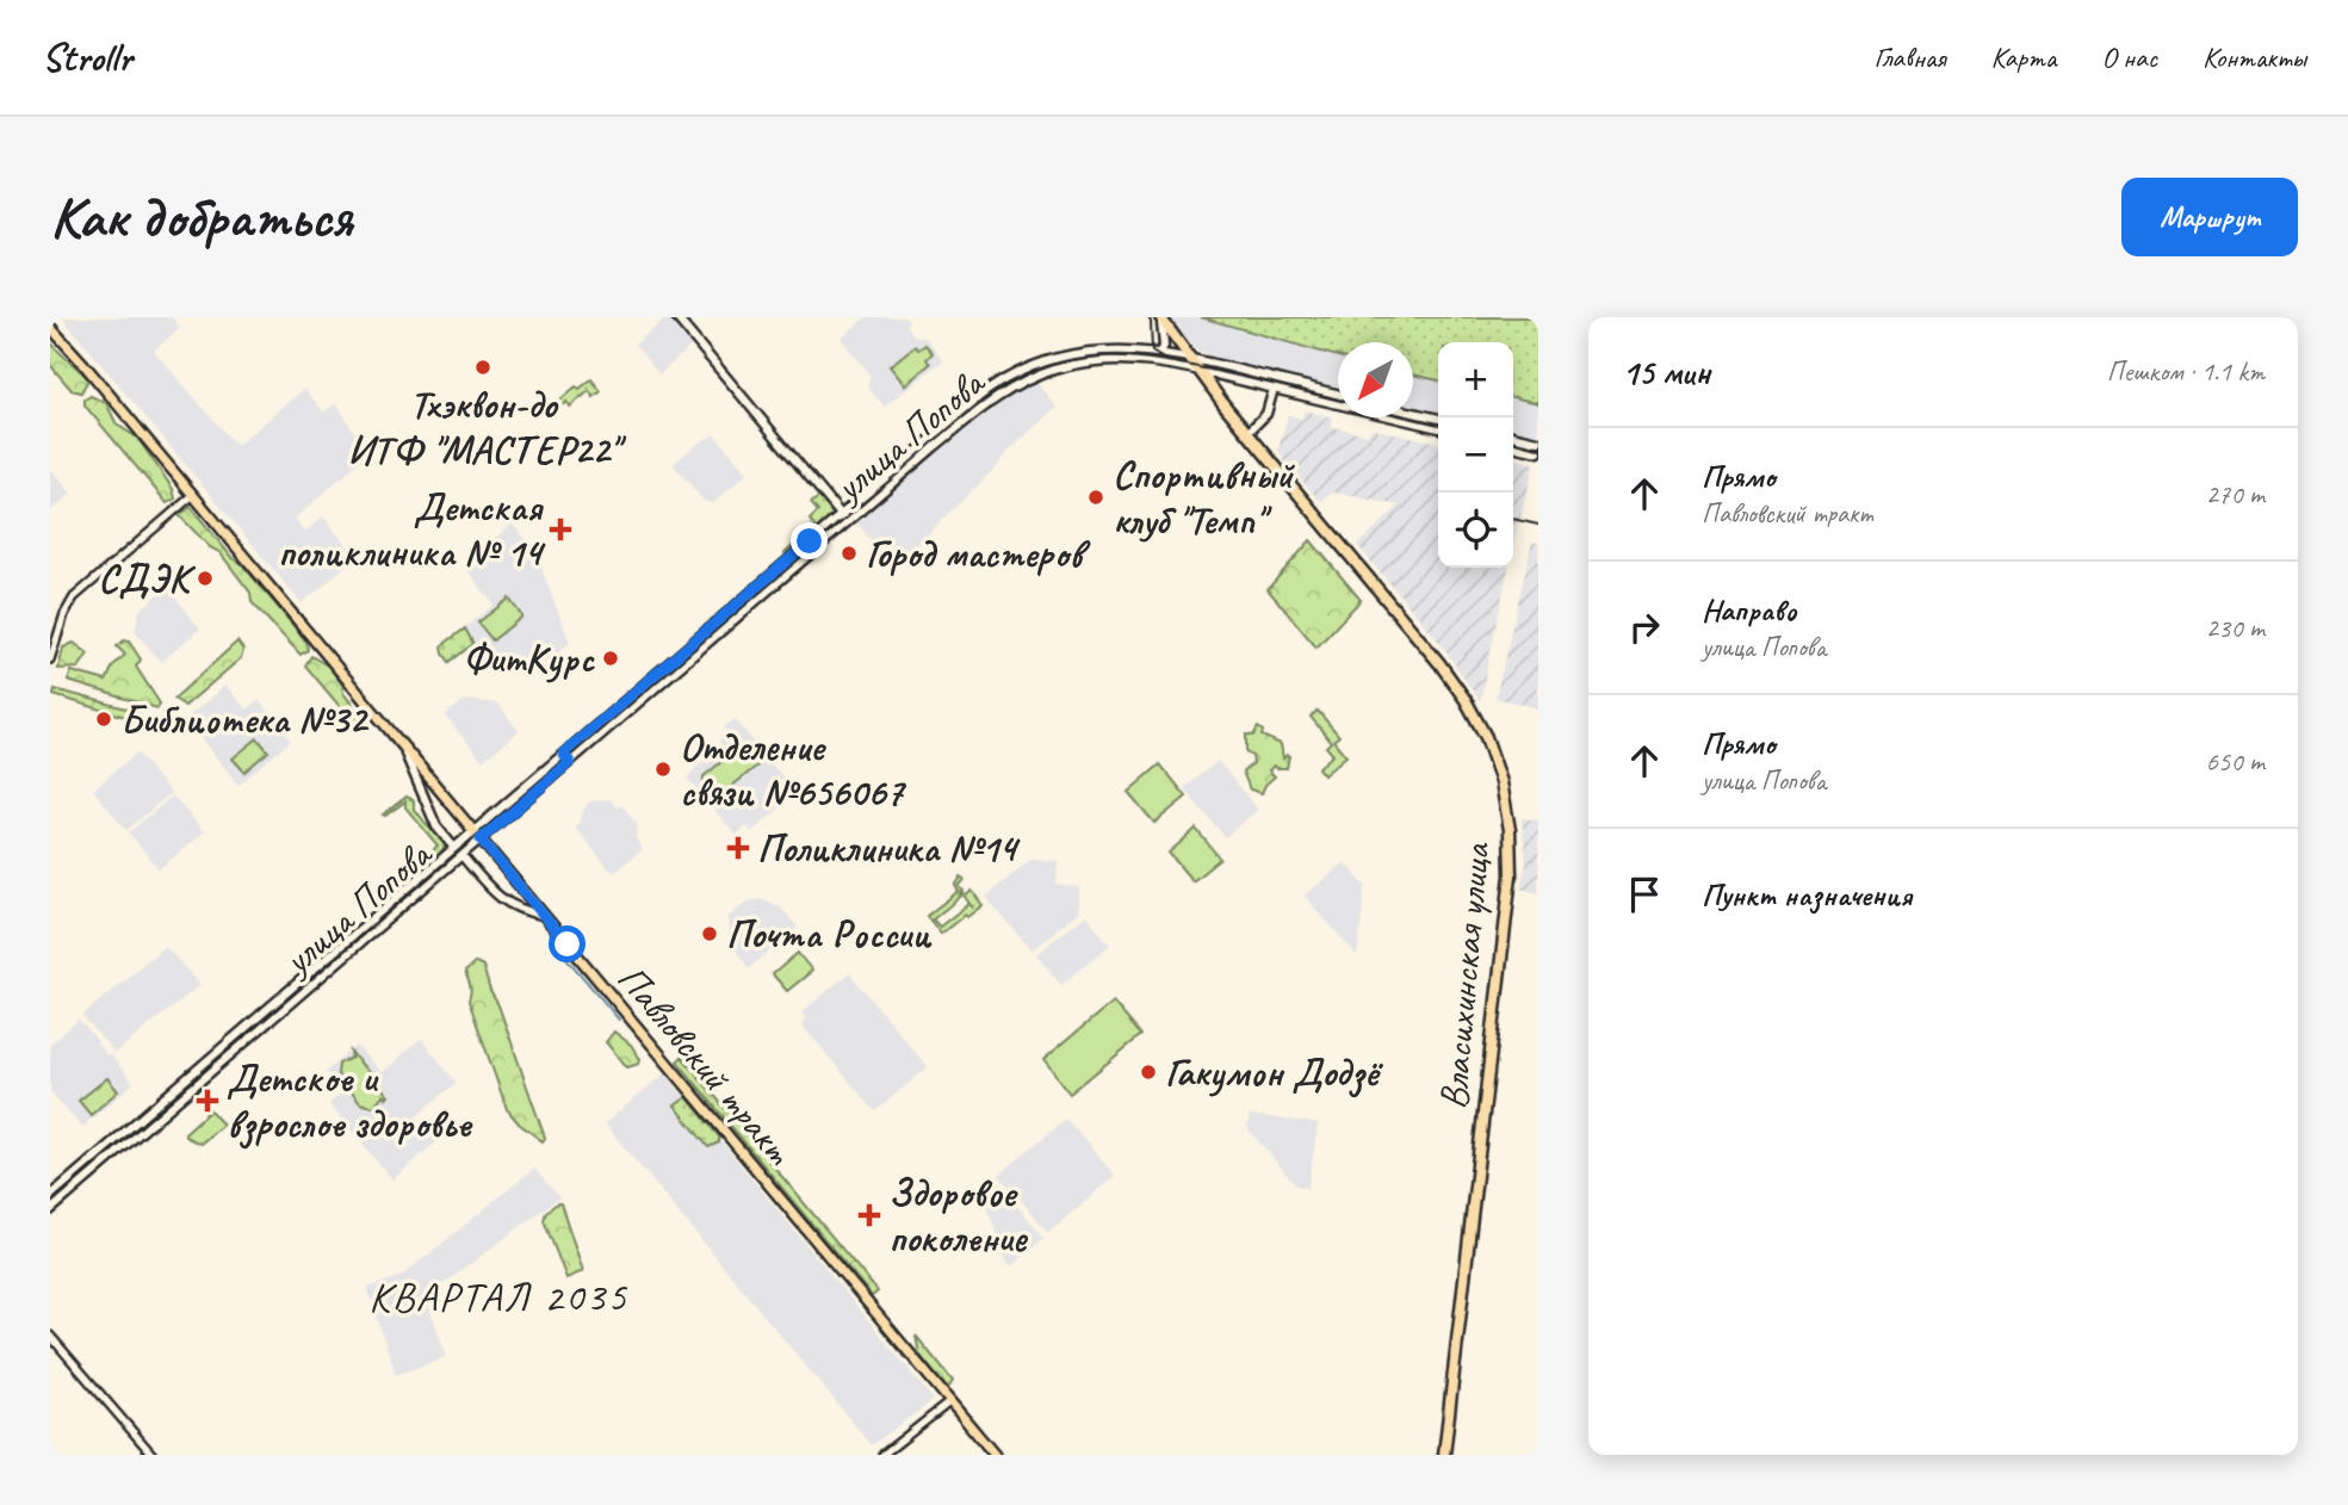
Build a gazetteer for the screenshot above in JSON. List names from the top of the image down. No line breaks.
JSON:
{"streets":{"highway":["Власихинская улица"],"main road":["улица Попова","Павловский тракт"]},"crossings":[["улица Попова","Власихинская улица"],["улица Попова","Павловский тракт"]],"districts":["КВАРТАЛ 2035"],"places":{"other":["Тхэквон-до ИТФ \"МАСТЕР22\"","Спортивный клуб \"Темп\"","Город мастеров","СДЭК","ФитКурс","Библиотека №32","Отделение связи №656067","Почта России","Гакумон Додзё"],"health":["Детская поликлиника № 14","Поликлиника №14","Детское и взрослое здоровье","Здоровое поколение"]},"north":"bottom left","page":{"header":"Strollr","nav":["Главная","Карта","О нас","Контакты"],"buttons":"Маршрут","title":"Как добраться","heading":["15 мин","Пешком · 1.1 km"],"map_buttons":["+","−"],"list":[["Прямо","Павловский тракт","270 m"],["Направо","улица Попова","230 m"],["Прямо","улица Попова","650 m"],"Пункт назначения"]}}
